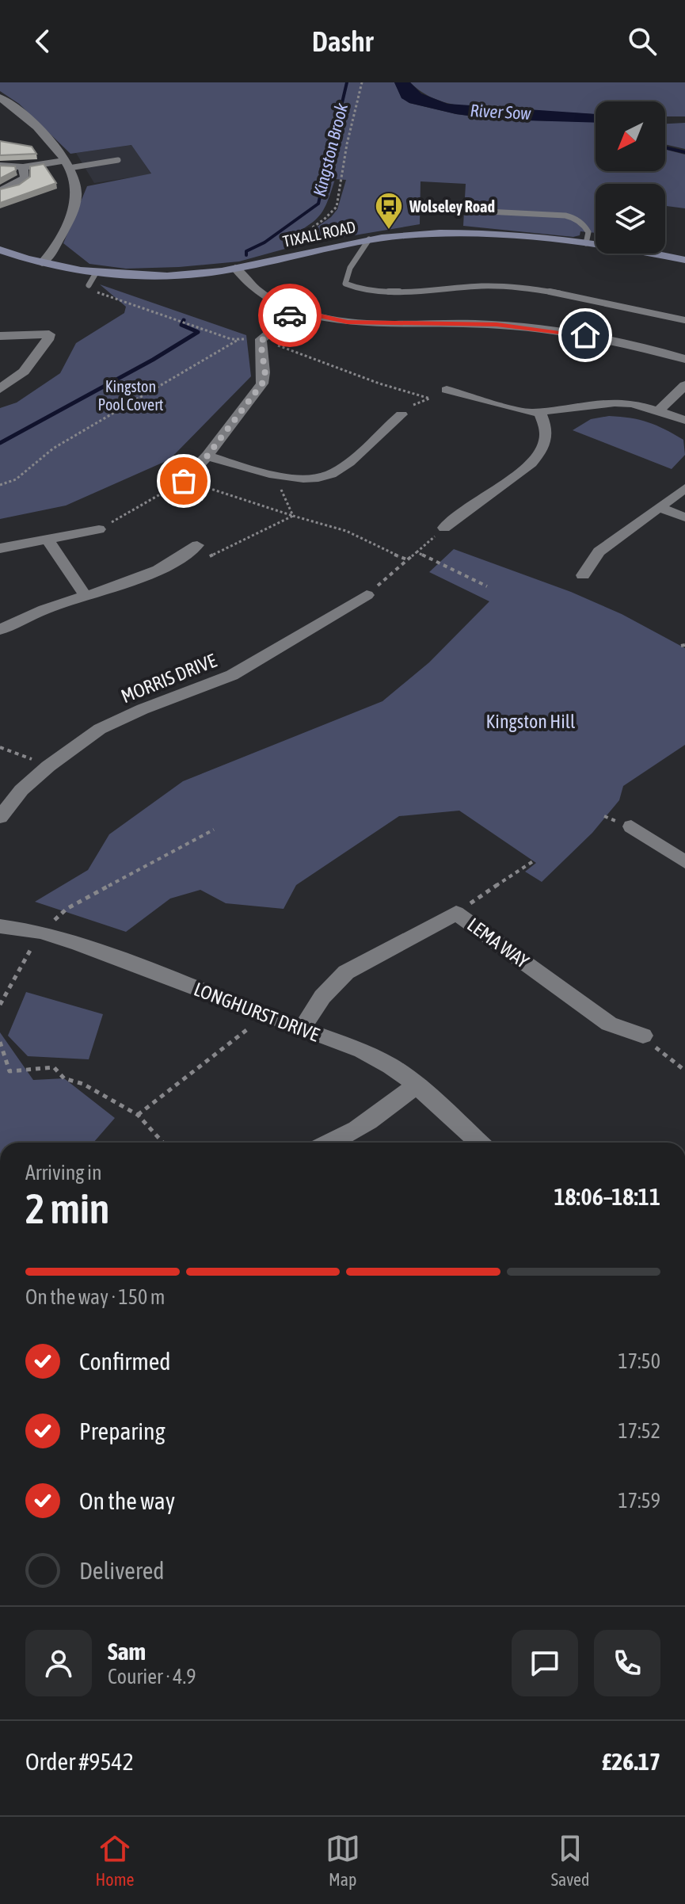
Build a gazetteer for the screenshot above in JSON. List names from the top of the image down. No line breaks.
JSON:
{"streets":{"street":["TIXALL ROAD","MORRIS DRIVE","LEMA WAY","LONGHURST DRIVE"]},"crossings":[["LEMA WAY","LONGHURST DRIVE"]],"water":["River Sow","Kingston Brook"],"parks":["Kingston Pool Covert","Kingston Hill"],"places":{"bus stop":["Wolseley Road"]},"north":"bottom left","page":{"header":"Dashr","heading":["2 min","Arriving in","18:06–18:11"],"panel":["Sam","Courier · 4.9","Order #9542","£26.17"],"bar":"On the way · 150 m","list":[["Confirmed","17:50"],["Preparing","17:52"],["On the way","17:59"],"Delivered"],"tabs":["Home","Map","Saved"]}}
